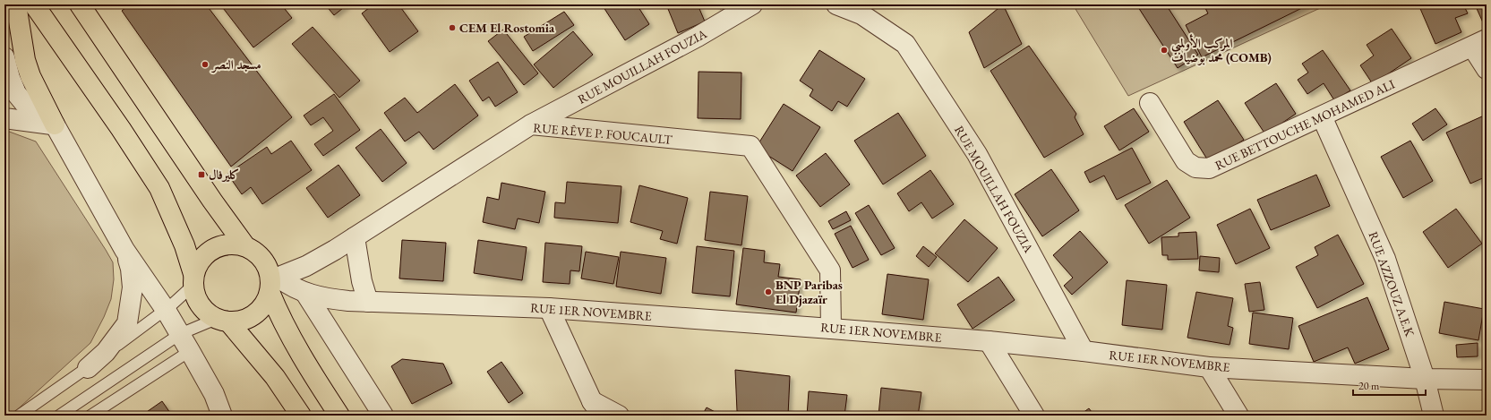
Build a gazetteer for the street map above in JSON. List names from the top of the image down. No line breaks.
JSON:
{"streets":{"street":["RUE MOUILLAH FOUZIA","RUE BETTOUCHE MOHAMED ALI","RUE RÊVE P. FOUCAULT","RUE AZZOUZ A.E.K","RUE 1ER NOVEMBRE"]},"crossings":[["RUE MOUILLAH FOUZIA","RUE RÊVE P. FOUCAULT"],["RUE MOUILLAH FOUZIA","RUE 1ER NOVEMBRE"],["RUE BETTOUCHE MOHAMED ALI","RUE AZZOUZ A.E.K"],["RUE RÊVE P. FOUCAULT","RUE 1ER NOVEMBRE"],["RUE AZZOUZ A.E.K","RUE 1ER NOVEMBRE"]],"places":{"other":["CEM El Rostomia","المركب الأولمبي محمد بوضياف (COMB)","مسجد النصر","BNP Paribas El Djazaïr"],"transit":["كليرفال"]},"scale_bar":"20 m"}
